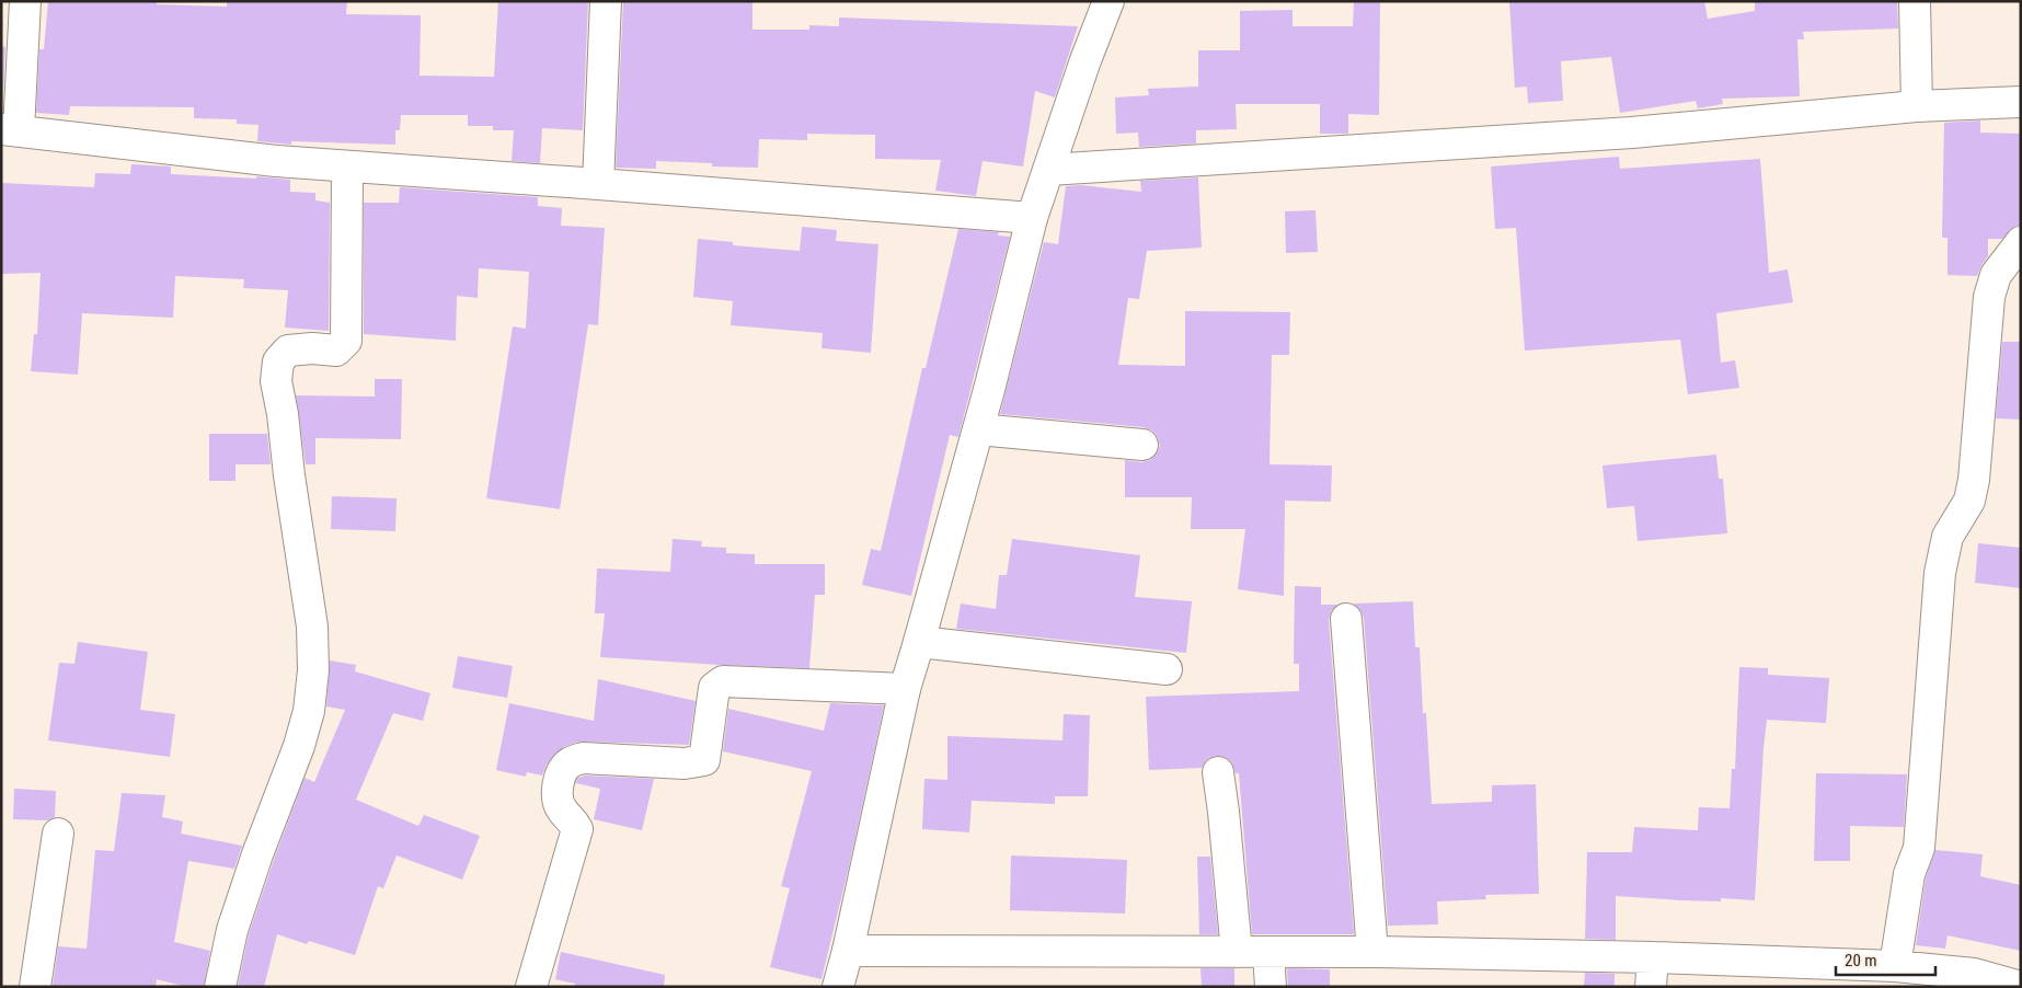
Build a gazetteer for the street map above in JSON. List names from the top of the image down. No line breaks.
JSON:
{"scale_bar":"20 m"}
